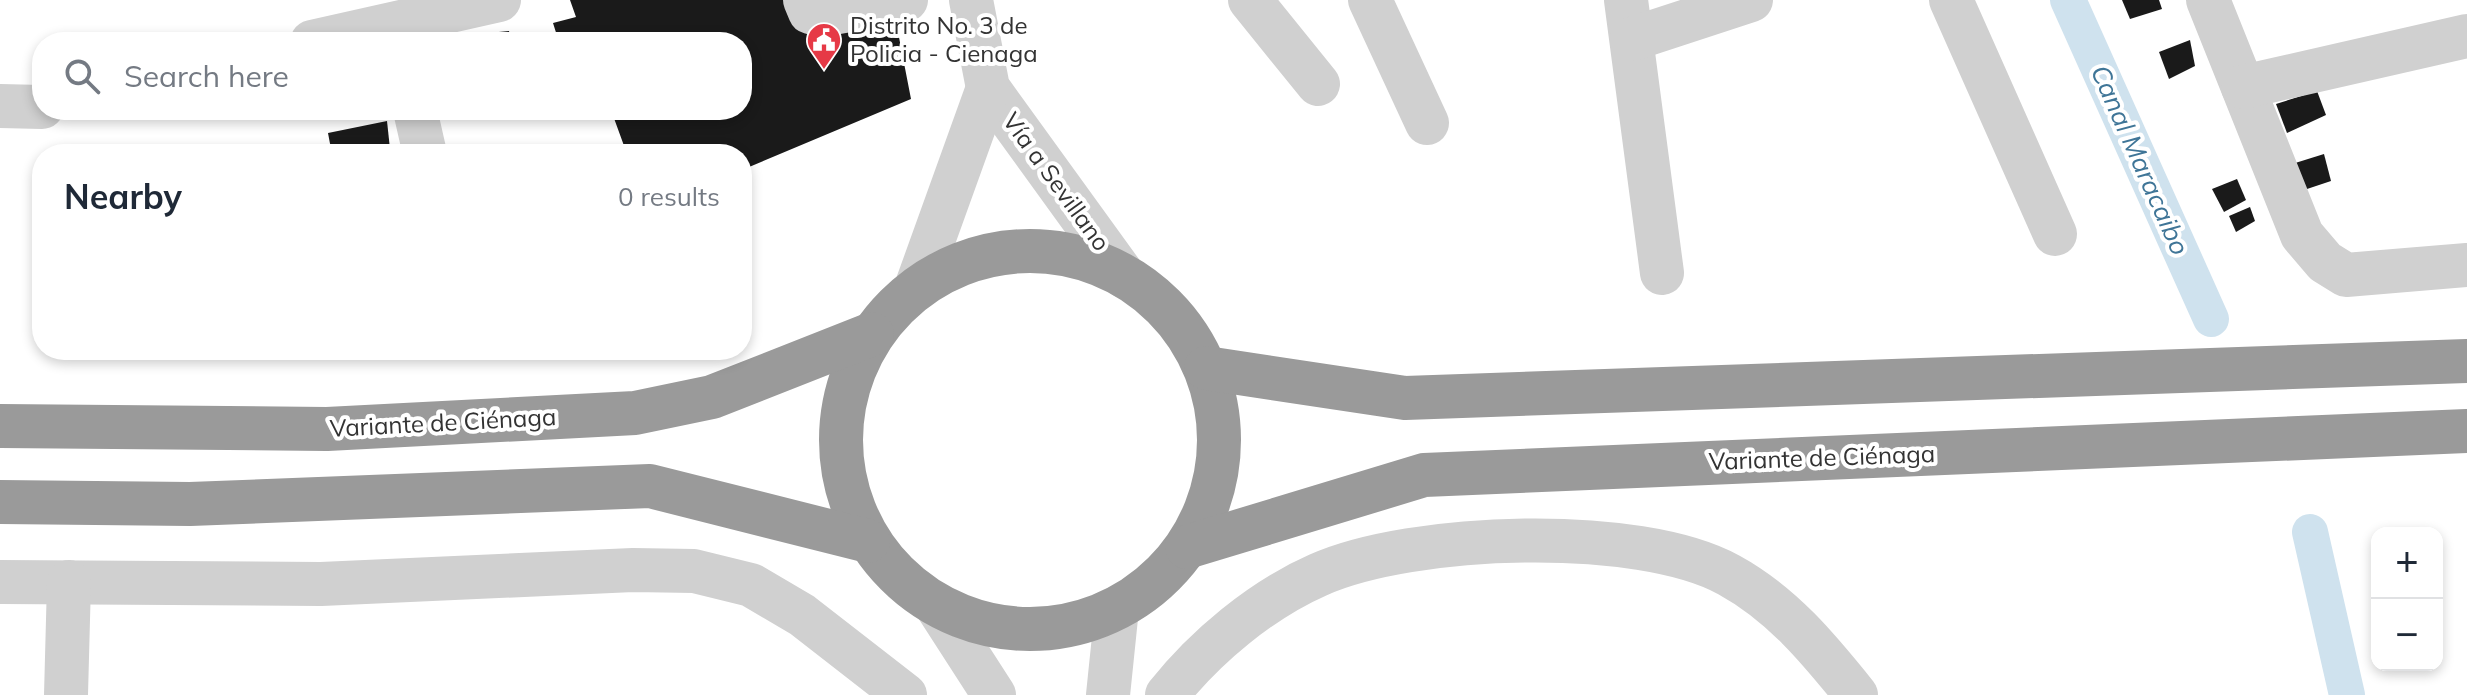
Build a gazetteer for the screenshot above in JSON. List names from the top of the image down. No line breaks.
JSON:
{"streets":{"highway":["Variante de Ciénaga"],"street":["Vía a Sevillano"]},"water":["Canal Maracaibo"],"places":{"public building":["Distrito No. 3 de Policia - Cienaga"]},"page":{"search":"Search here","heading":["Nearby","0 results"],"map_buttons":["+","−"]}}
